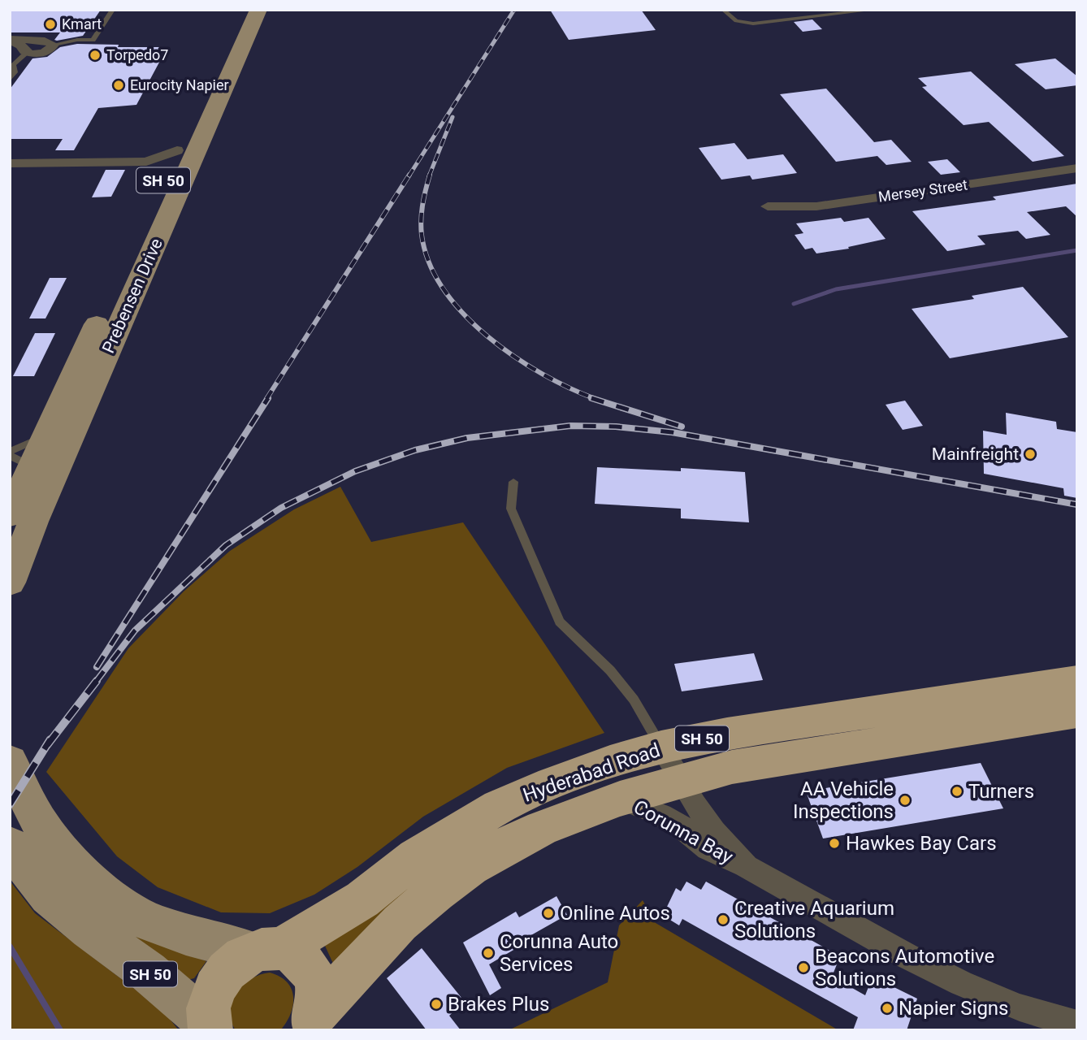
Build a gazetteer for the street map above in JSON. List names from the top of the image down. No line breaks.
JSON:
{"streets":{"highway":["SH 50","Hyderabad Road"],"main road":["Prebensen Drive"],"street":["Mersey Street","Corunna Bay"]},"crossings":[["SH 50","Hyderabad Road"],["Hyderabad Road","Corunna Bay"]],"places":["Kmart","Torpedo7","Eurocity Napier","Mainfreight","Turners","AA Vehicle Inspections","Hawkes Bay Cars","Online Autos","Creative Aquarium Solutions","Corunna Auto Services","Beacons Automotive Solutions","Brakes Plus","Napier Signs"]}
